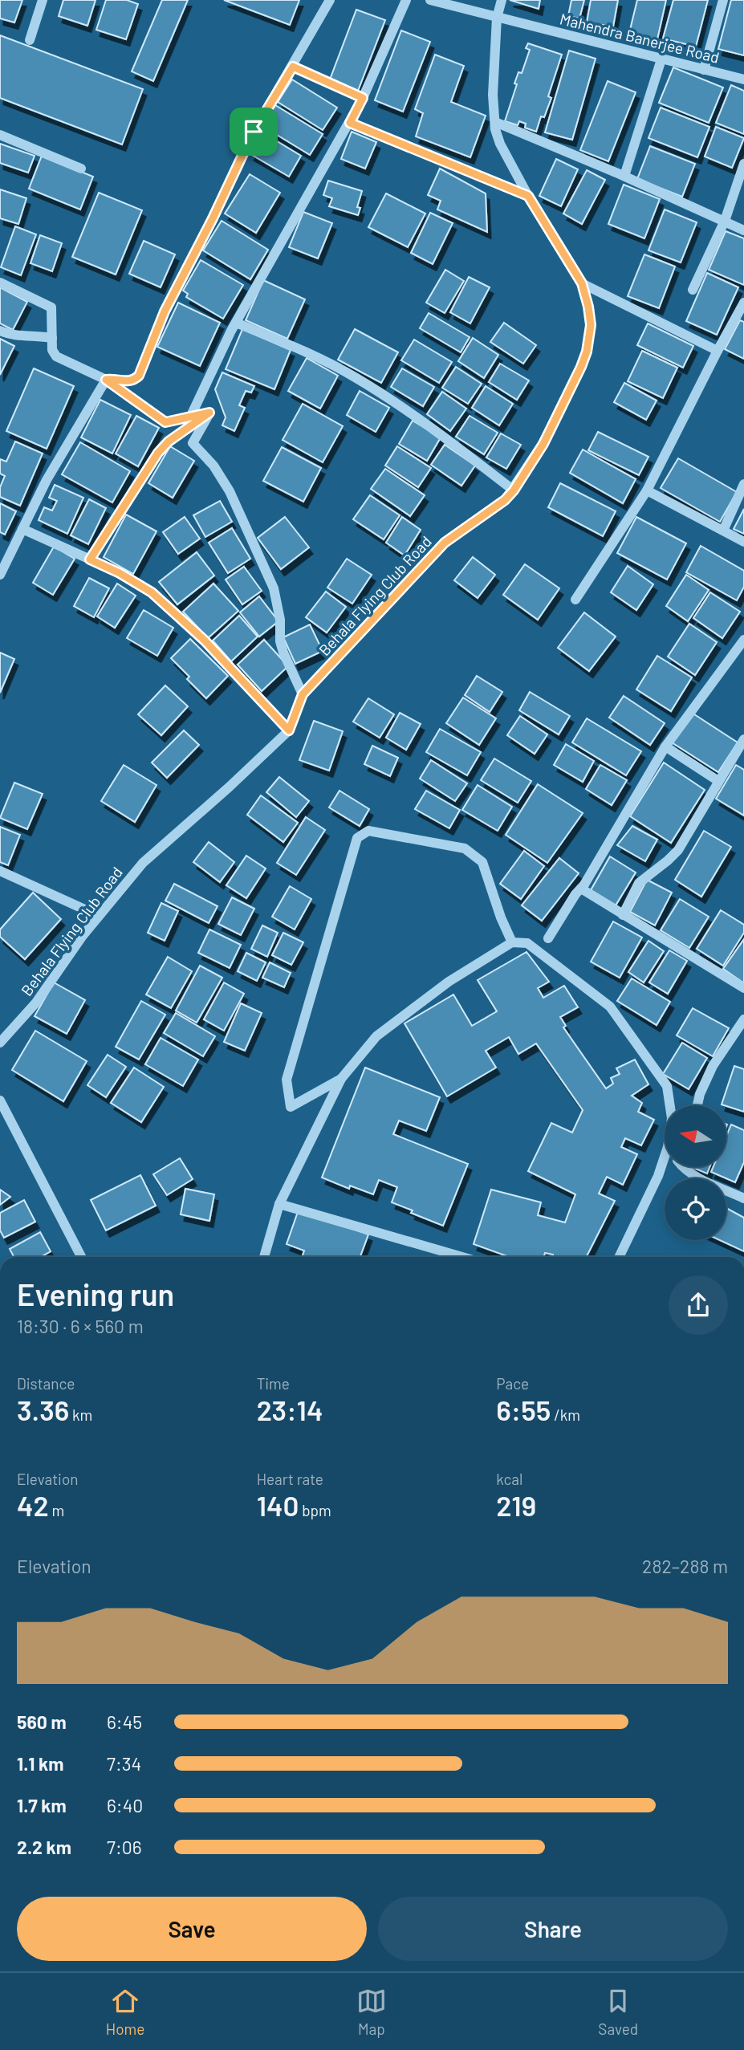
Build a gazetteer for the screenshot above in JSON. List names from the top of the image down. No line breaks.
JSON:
{"streets":{"street":["Mahendra Banerjee Road","Behala Flying Club Road"]},"crossings":[["Mahendra Banerjee Road","Behala Flying Club Road"]],"north":"left","page":{"heading":["Evening run","18:30 · 6 × 560 m"],"stats":[["Distance","3.36 km"],["Time","23:14"],["Pace","6:55 /km"],["Elevation","42 m"],["Heart rate","140 bpm"],["kcal","219"]],"chart":["Elevation","282–288 m"],"list":[{"name":"560 m","note":"6:45"},{"name":"1.1 km","note":"7:34"},{"name":"1.7 km","note":"6:40"},{"name":"2.2 km","note":"7:06"}],"buttons":["Save","Share"],"tabs":["Home","Map","Saved"]}}
